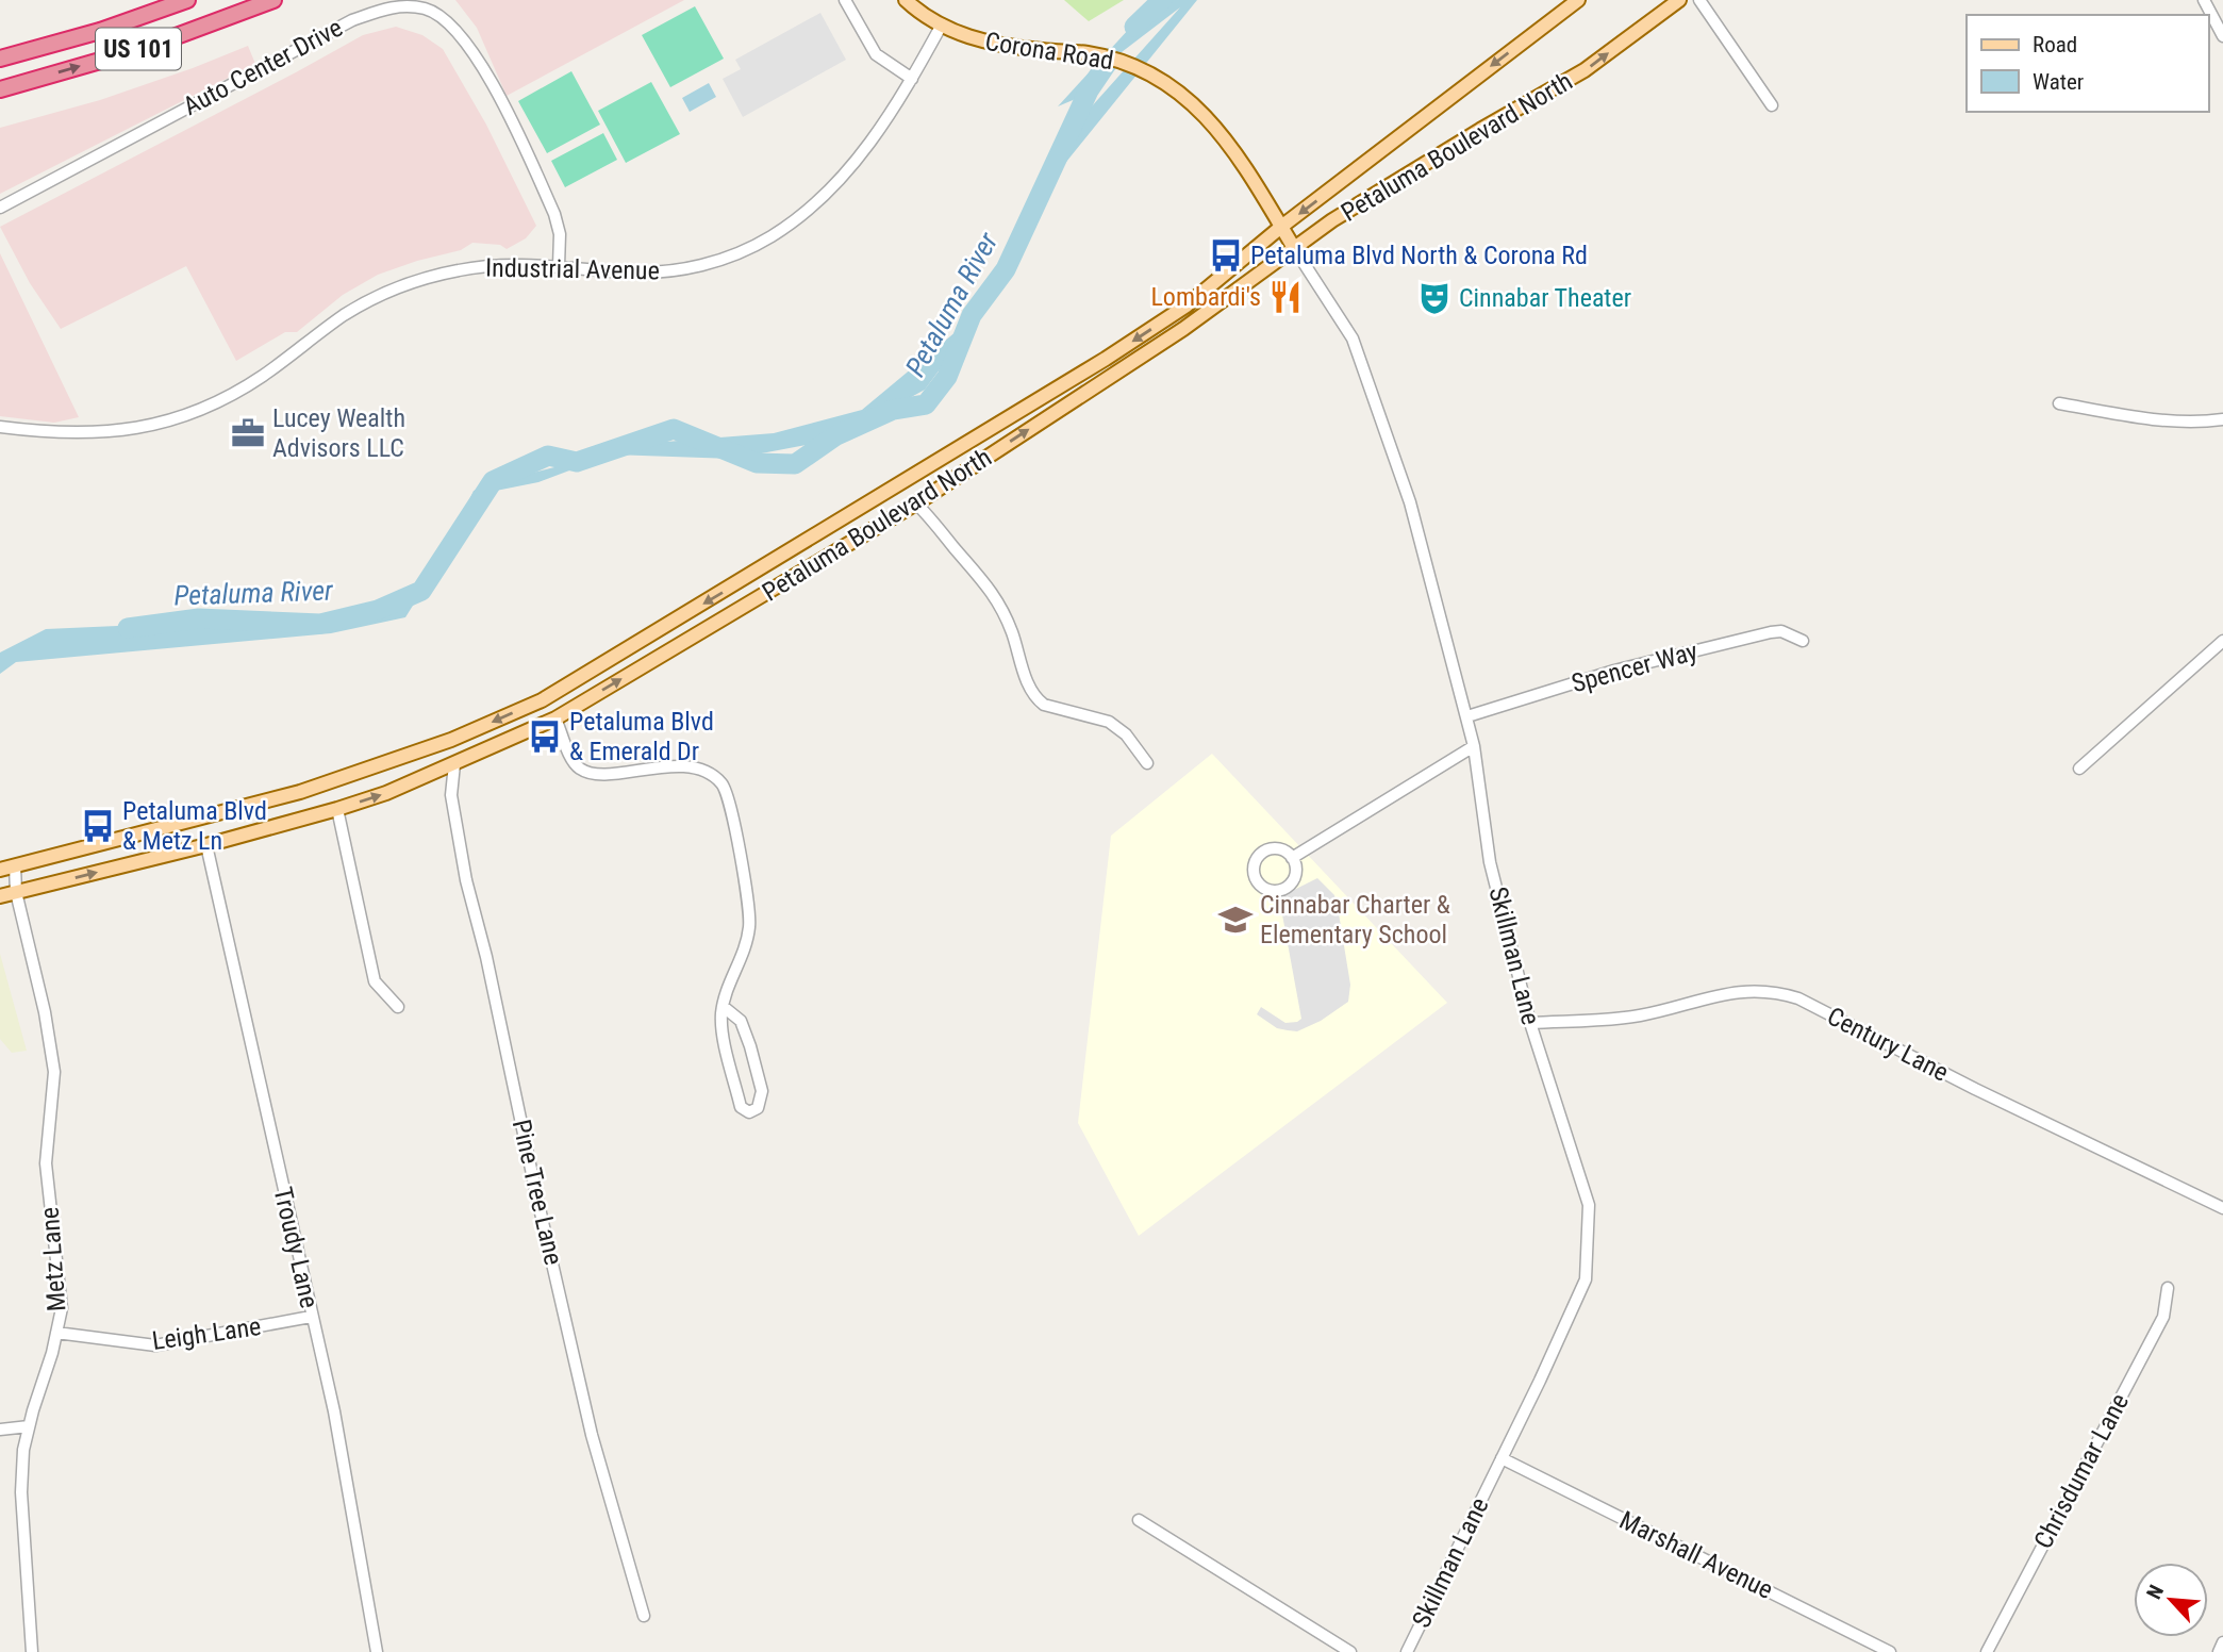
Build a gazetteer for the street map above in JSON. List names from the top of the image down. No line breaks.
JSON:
{"streets":{"highway":["US 101"],"main road":["Corona Road","Petaluma Boulevard North"],"street":["Auto Center Drive","Industrial Avenue","Spencer Way","Skillman Lane","Century Lane","Pine Tree Lane","Troudy Lane","Metz Lane","Leigh Lane","Chrisdumar Lane","Marshall Avenue"]},"crossings":[["Corona Road","Petaluma Boulevard North"],["Corona Road","Industrial Avenue"],["Corona Road","Skillman Lane"],["Auto Center Drive","Industrial Avenue"],["Petaluma Boulevard North","Skillman Lane"],["Petaluma Boulevard North","Pine Tree Lane"],["Petaluma Boulevard North","Troudy Lane"],["Petaluma Boulevard North","Metz Lane"],["Spencer Way","Skillman Lane"],["Skillman Lane","Century Lane"],["Skillman Lane","Marshall Avenue"],["Troudy Lane","Leigh Lane"],["Metz Lane","Leigh Lane"]],"water":["Petaluma River"],"places":{"bus stop":["Petaluma Blvd North & Corona Rd","Petaluma Blvd & Emerald Dr","Petaluma Blvd & Metz Ln"],"restaurant":["Lombardi's"],"theatre":["Cinnabar Theater"],"office":["Lucey Wealth Advisors LLC"],"school or university":["Cinnabar Charter & Elementary School"]},"legend":["Road","Water"],"north":"top left"}
